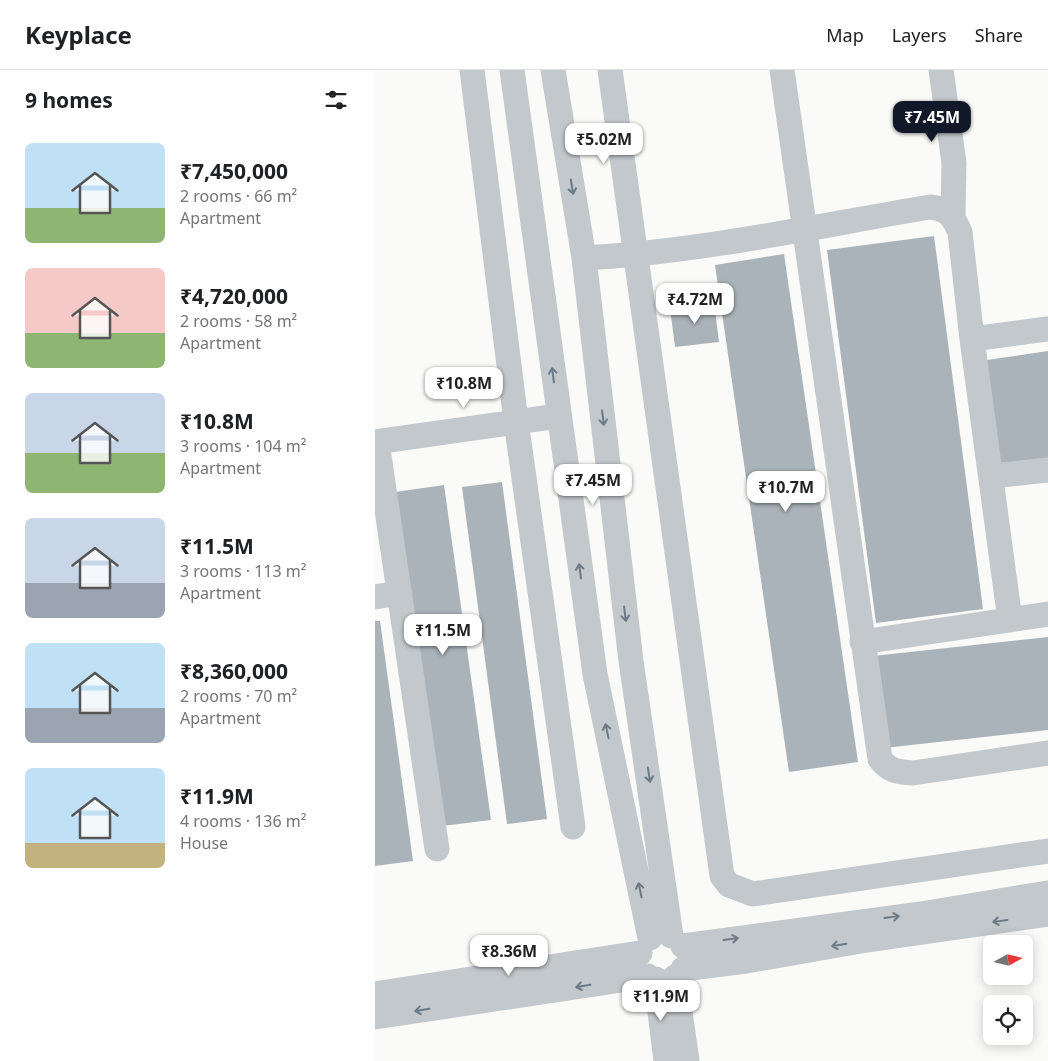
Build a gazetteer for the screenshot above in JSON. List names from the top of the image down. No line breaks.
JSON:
{"north":"right","page":{"header":"Keyplace","nav":["Map","Layers","Share"],"heading":"9 homes","price":["₹7.45M","₹5.02M","₹4.72M","₹10.8M","₹7.45M","₹10.7M","₹11.5M","₹8.36M","₹11.9M"],"list":[{"name":"₹7,450,000","note":"2 rooms · 66 m² · Apartment"},{"name":"₹4,720,000","note":"2 rooms · 58 m² · Apartment"},{"name":"₹10.8M","note":"3 rooms · 104 m² · Apartment"},{"name":"₹11.5M","note":"3 rooms · 113 m² · Apartment"},{"name":"₹8,360,000","note":"2 rooms · 70 m² · Apartment"},{"name":"₹11.9M","note":"4 rooms · 136 m² · House"}]}}
